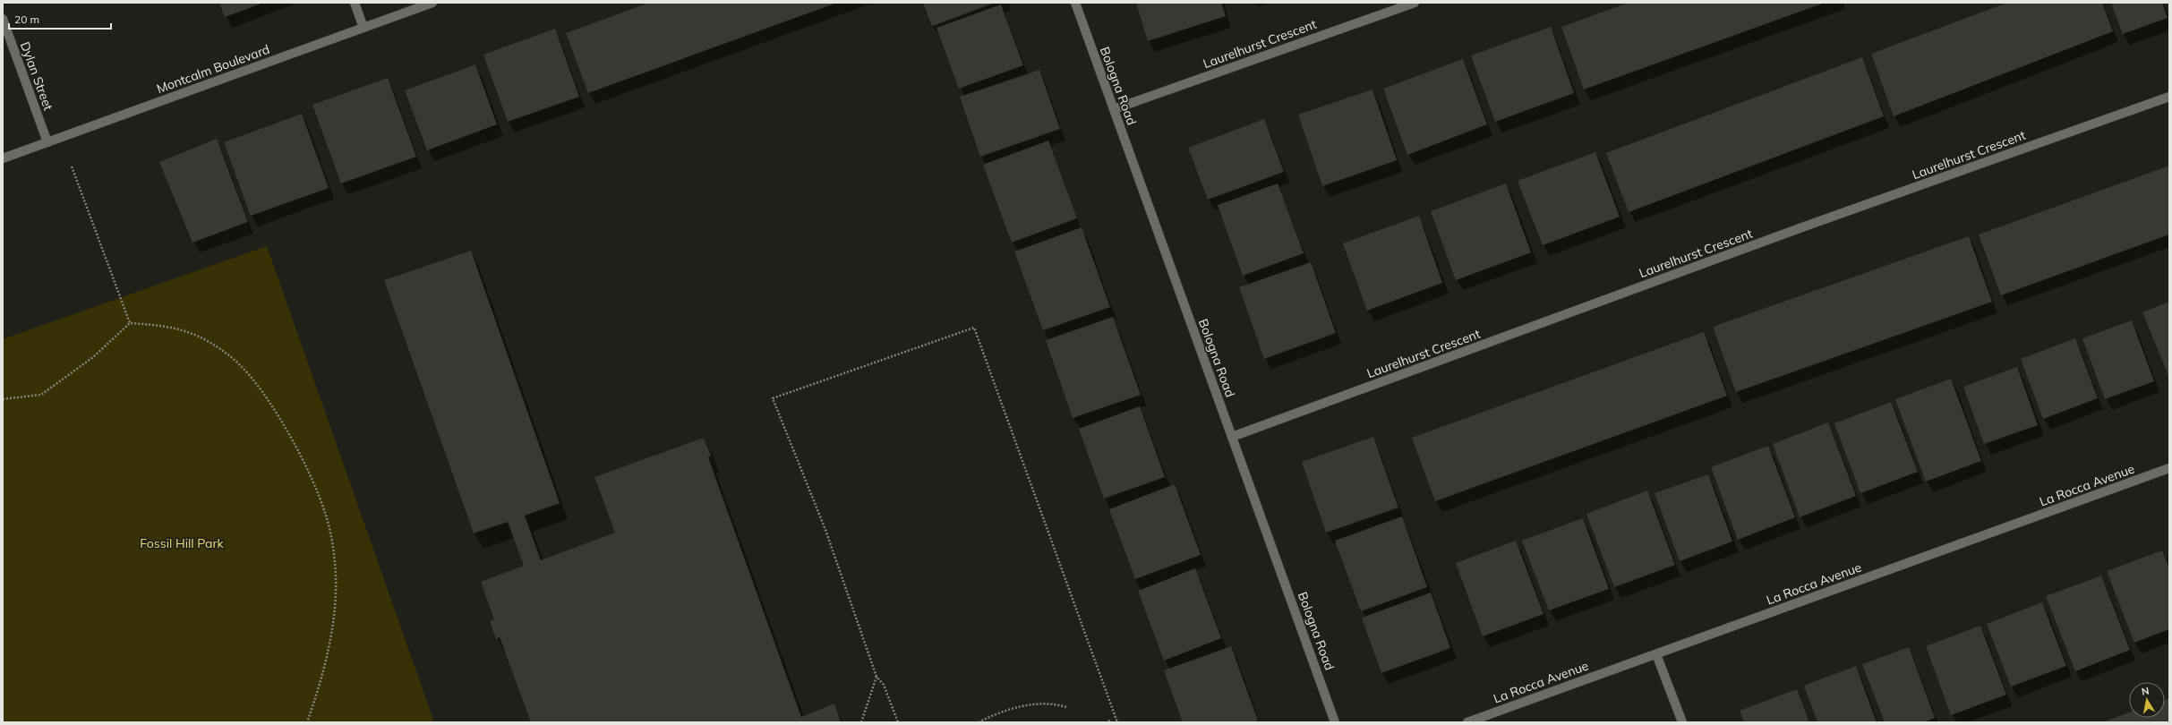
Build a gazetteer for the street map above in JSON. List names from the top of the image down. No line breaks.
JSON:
{"streets":{"street":["Laurelhurst Crescent","Montcalm Boulevard","Dylan Street","Bologna Road","La Rocca Avenue"]},"crossings":[["Laurelhurst Crescent","Bologna Road"],["Montcalm Boulevard","Dylan Street"]],"parks":["Fossil Hill Park"],"scale_bar":"20 m","north":"top"}
